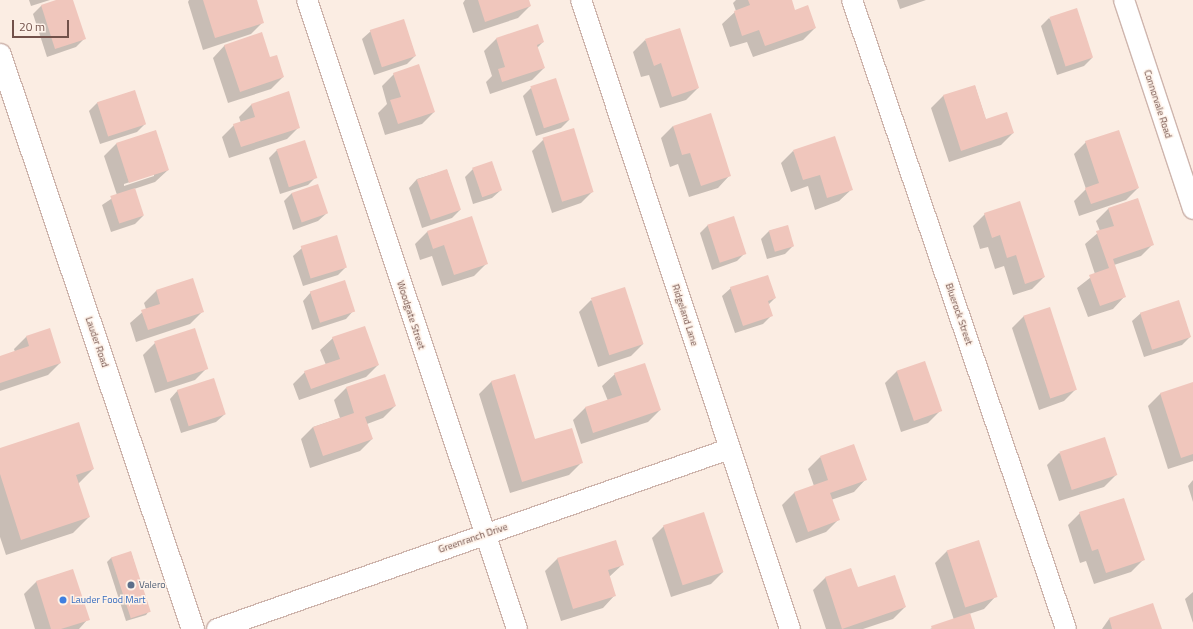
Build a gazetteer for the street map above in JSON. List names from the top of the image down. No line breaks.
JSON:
{"streets":{"main road":["Lauder Road"],"street":["Connorvale Road","Bluerock Street","Woodgate Street","Ridgeland Lane","Greenranch Drive"]},"crossings":[["Woodgate Street","Greenranch Drive"],["Ridgeland Lane","Greenranch Drive"]],"places":["Valero","Lauder Food Mart"],"scale_bar":"20 m"}
